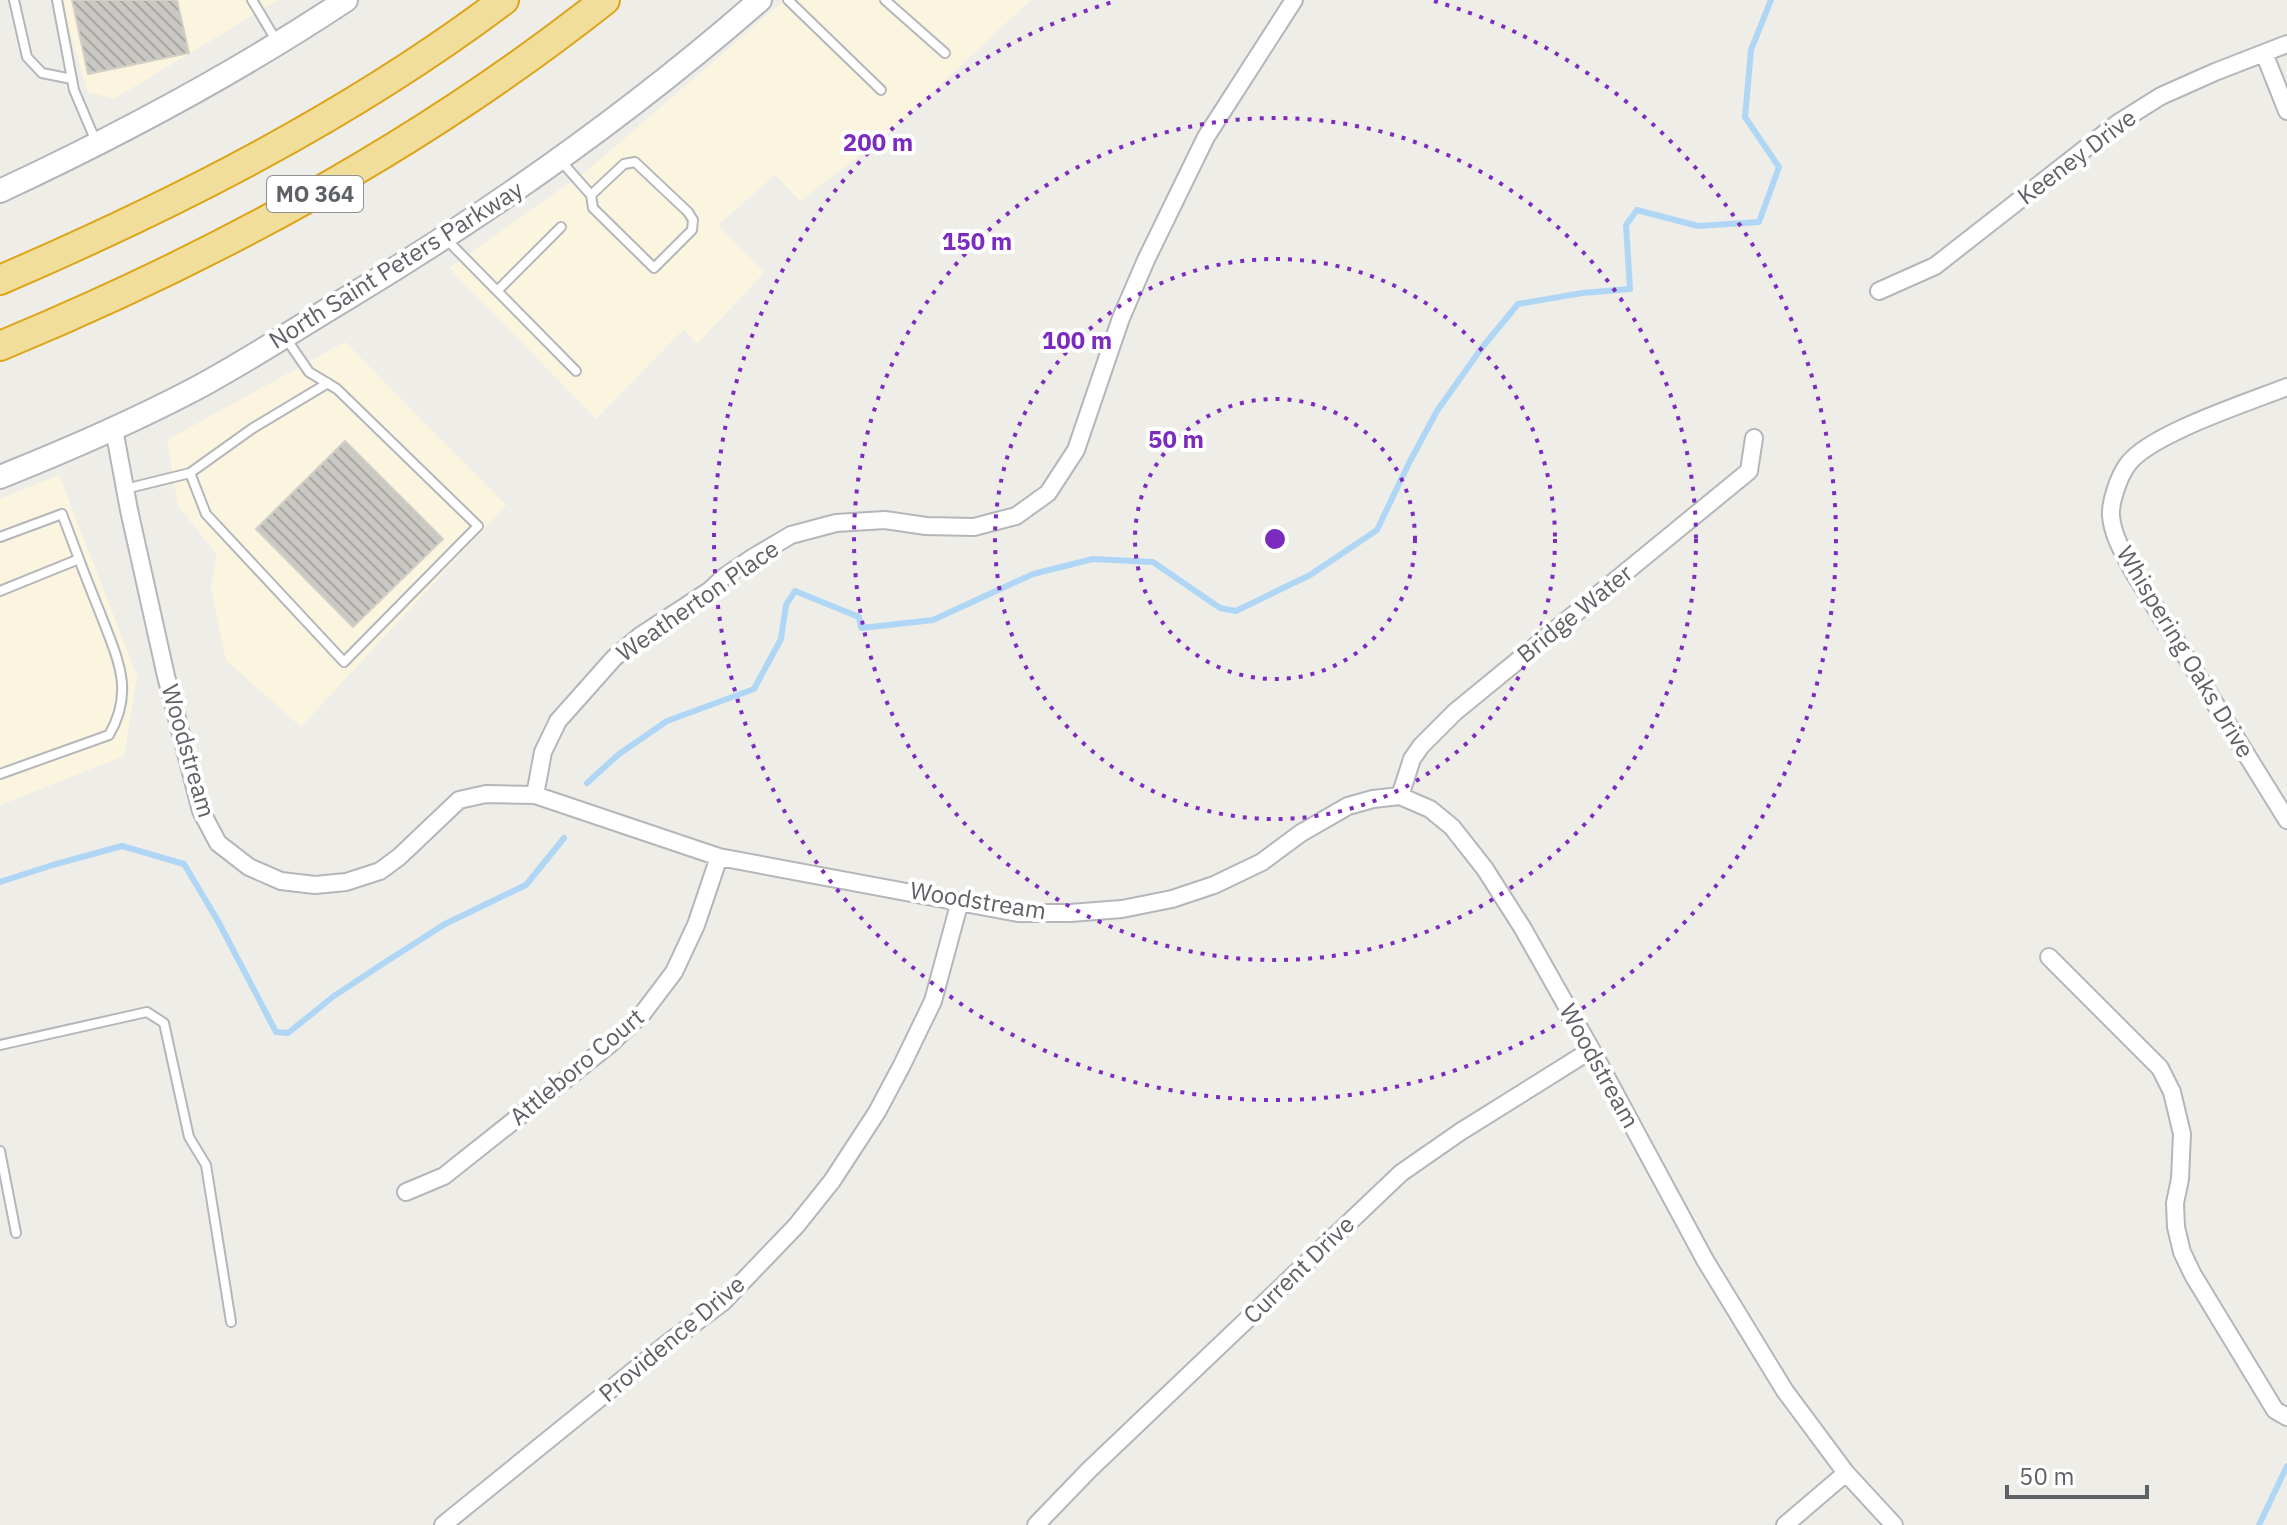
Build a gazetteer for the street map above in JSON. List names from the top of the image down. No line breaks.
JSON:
{"streets":{"highway":["MO 364"],"main road":["North Saint Peters Parkway"],"street":["Keeney Drive","Weatherton Place","Bridge Water","Whispering Oaks Drive","Woodstream","Attleboro Court","Current Drive","Providence Drive"]},"crossings":[["North Saint Peters Parkway","Woodstream"],["Weatherton Place","Woodstream"],["Bridge Water","Woodstream"],["Woodstream","Attleboro Court"],["Woodstream","Current Drive"],["Woodstream","Providence Drive"]],"scale_bar":"50 m","rings":["200 m","150 m","100 m","50 m"]}
